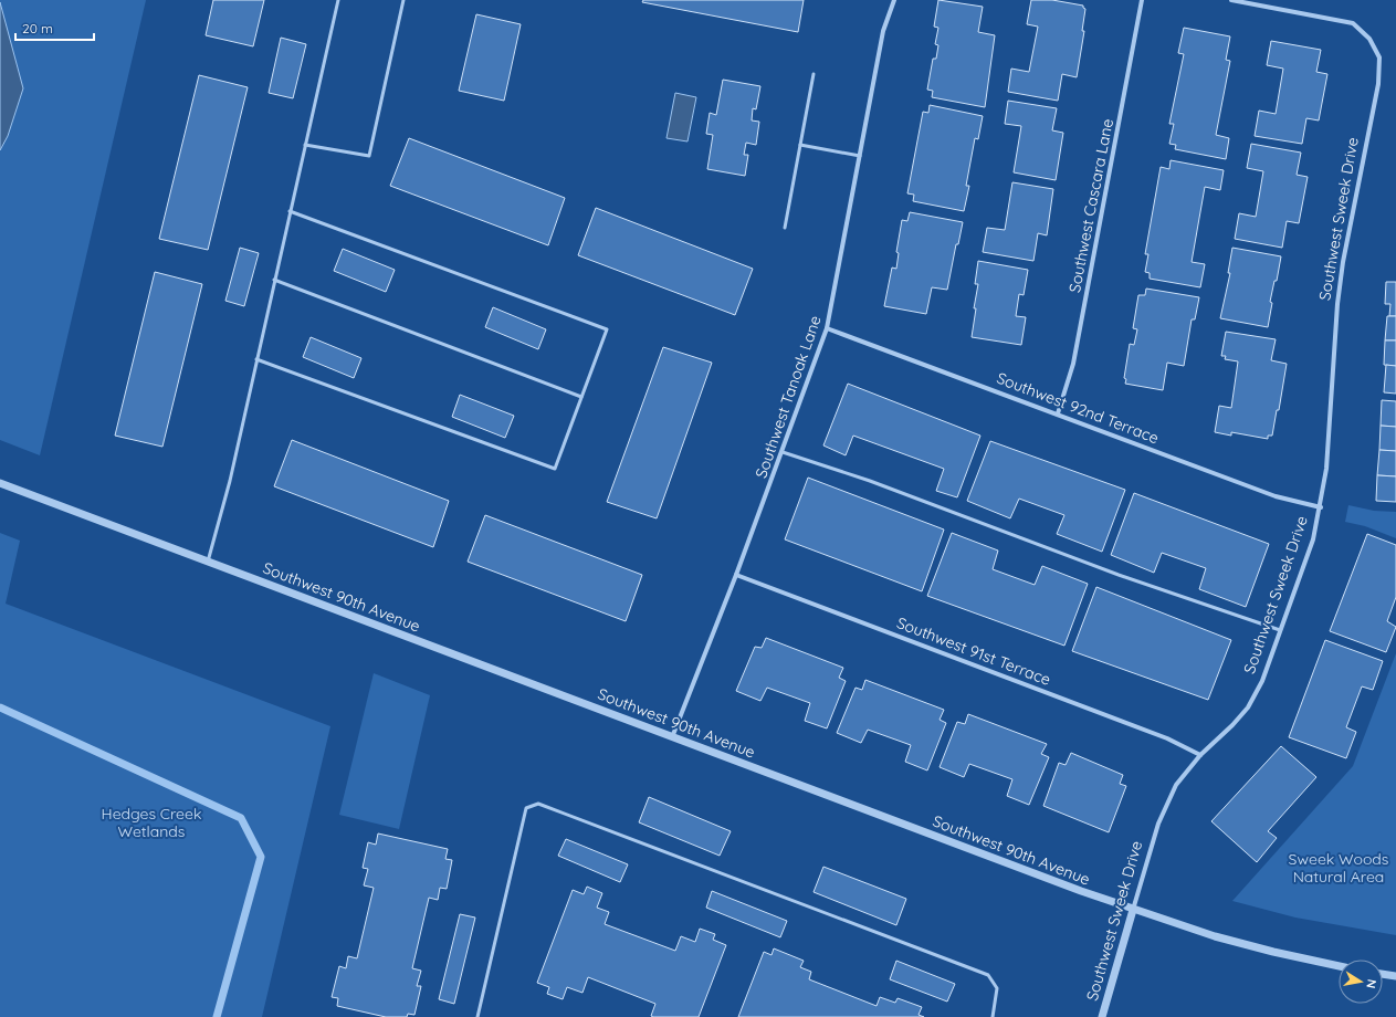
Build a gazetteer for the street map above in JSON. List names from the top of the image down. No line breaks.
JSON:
{"streets":{"street":["Southwest Cascara Lane","Southwest Sweek Drive","Southwest Tanoak Lane","Southwest 92nd Terrace","Southwest 90th Avenue","Southwest 91st Terrace"]},"crossings":[["Southwest Cascara Lane","Southwest 92nd Terrace"],["Southwest Sweek Drive","Southwest 92nd Terrace"],["Southwest Sweek Drive","Southwest 90th Avenue"],["Southwest Sweek Drive","Southwest 91st Terrace"],["Southwest Tanoak Lane","Southwest 92nd Terrace"],["Southwest Tanoak Lane","Southwest 90th Avenue"],["Southwest Tanoak Lane","Southwest 91st Terrace"]],"parks":["Hedges Creek Wetlands","Sweek Woods Natural Area"],"scale_bar":"20 m","north":"right"}
